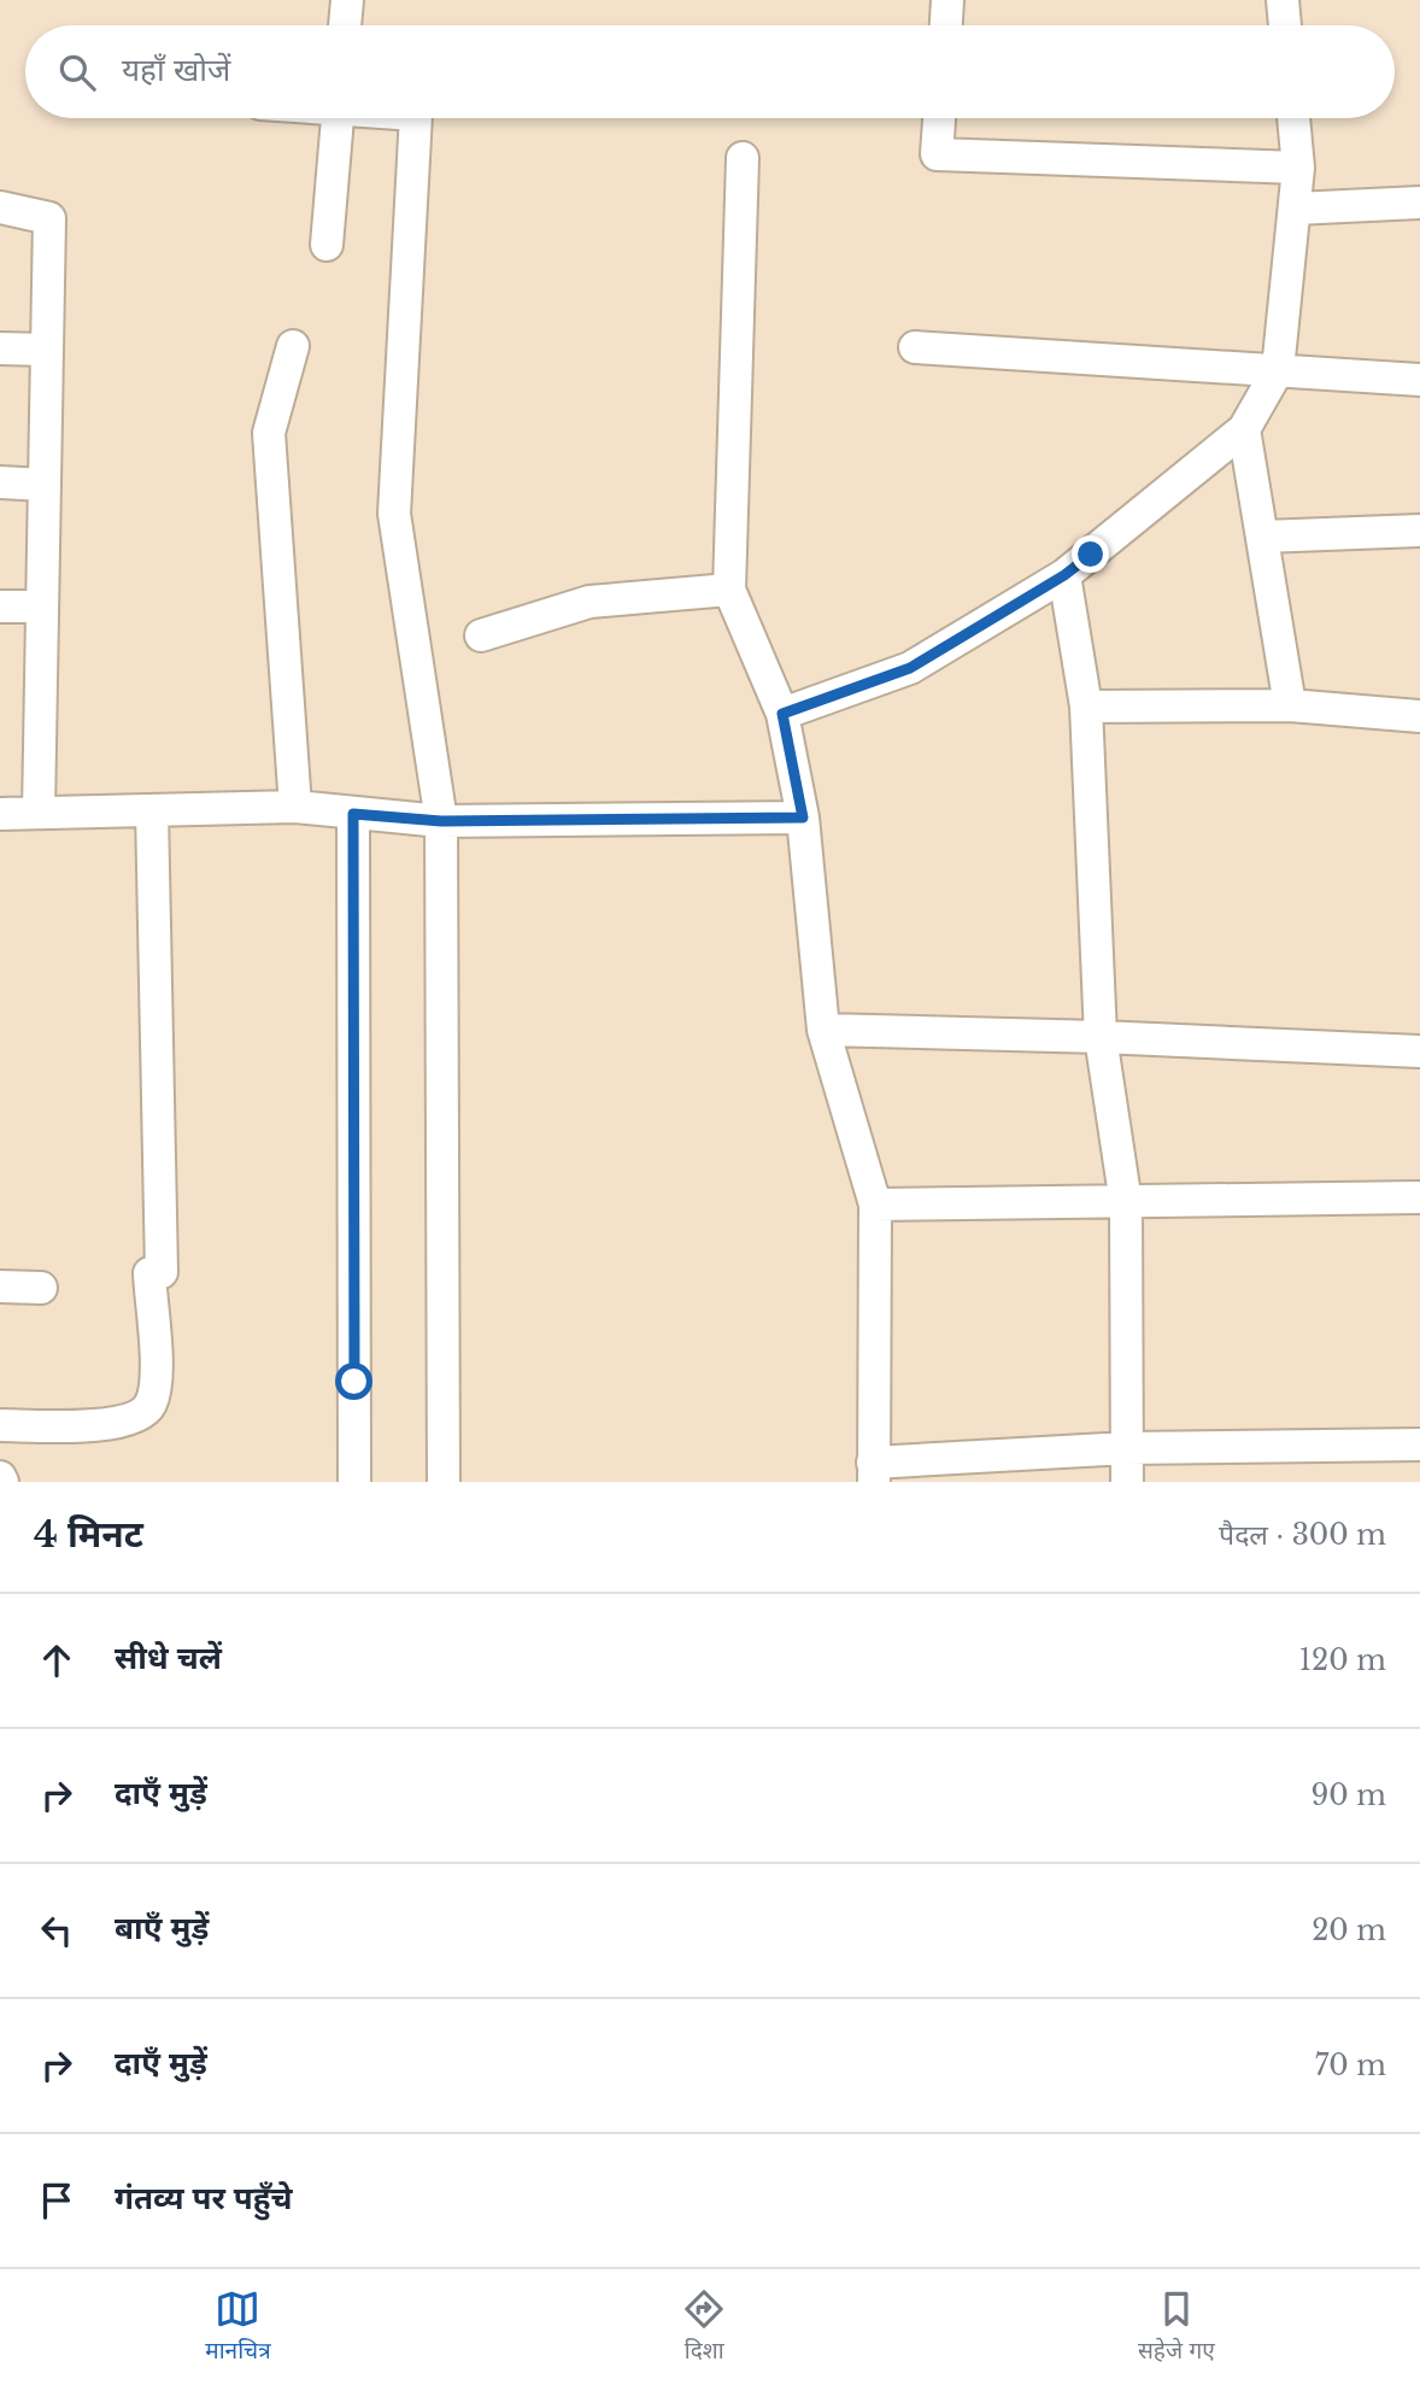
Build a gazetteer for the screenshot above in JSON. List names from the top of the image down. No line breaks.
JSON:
{"page":{"search":"यहाँ खोजें","heading":["4 मिनट","पैदल · 300 m"],"list":[["सीधे चलें","120 m"],["दाएँ मुड़ें","90 m"],["बाएँ मुड़ें","20 m"],["दाएँ मुड़ें","70 m"],"गंतव्य पर पहुँचे"],"nav":["मानचित्र","दिशा","सहेजे गए"]}}
